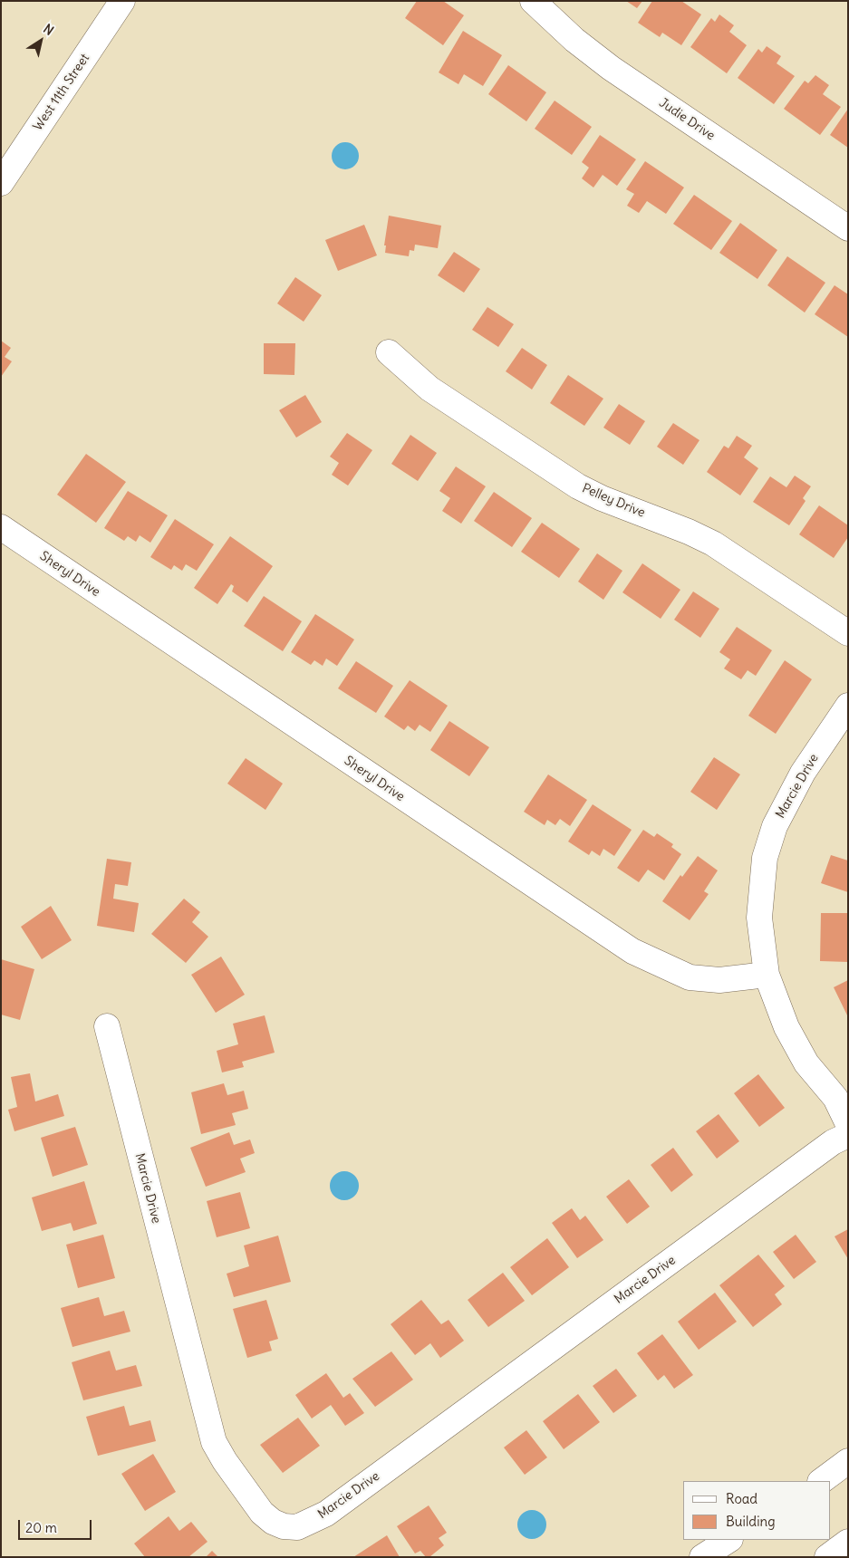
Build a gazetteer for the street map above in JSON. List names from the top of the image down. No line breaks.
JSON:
{"streets":{"main road":["West 11th Street","Judie Drive","Pelley Drive","Sheryl Drive","Marcie Drive"]},"crossings":[["Sheryl Drive","Marcie Drive"]],"legend":["Road","Building"],"scale_bar":"20 m","north":"top right"}
